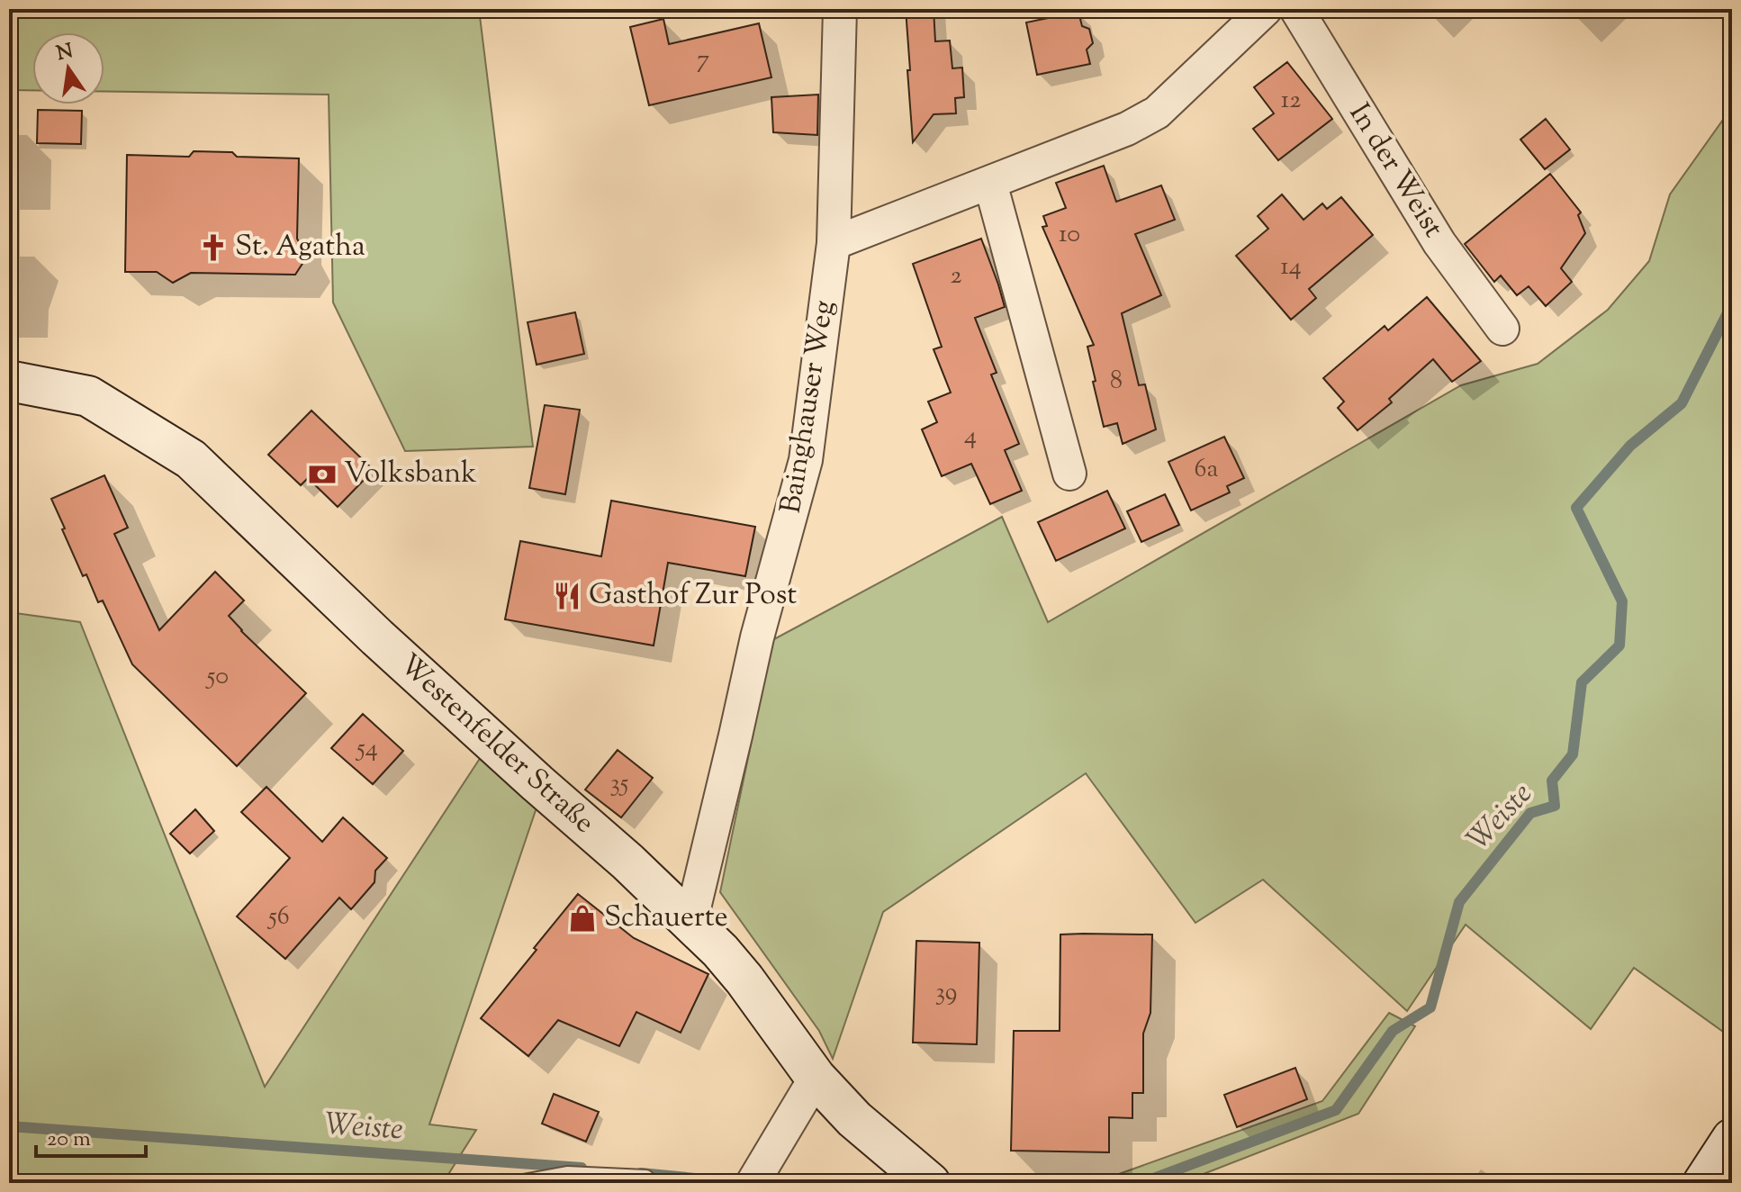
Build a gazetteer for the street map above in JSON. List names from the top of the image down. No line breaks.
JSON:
{"streets":{"main road":["Westenfelder Straße"],"street":["In der Weist","Bainghauser Weg"]},"crossings":[["Bainghauser Weg","Westenfelder Straße"]],"water":["Weiste"],"places":{"church":["St. Agatha"],"bank":["Volksbank"],"restaurant":["Gasthof Zur Post"],"shop":["Schauerte"]},"house_numbers":["7","12","10","14","2","8","4","6a","50","54","35","56","39"],"scale_bar":"20 m","north":"top"}
